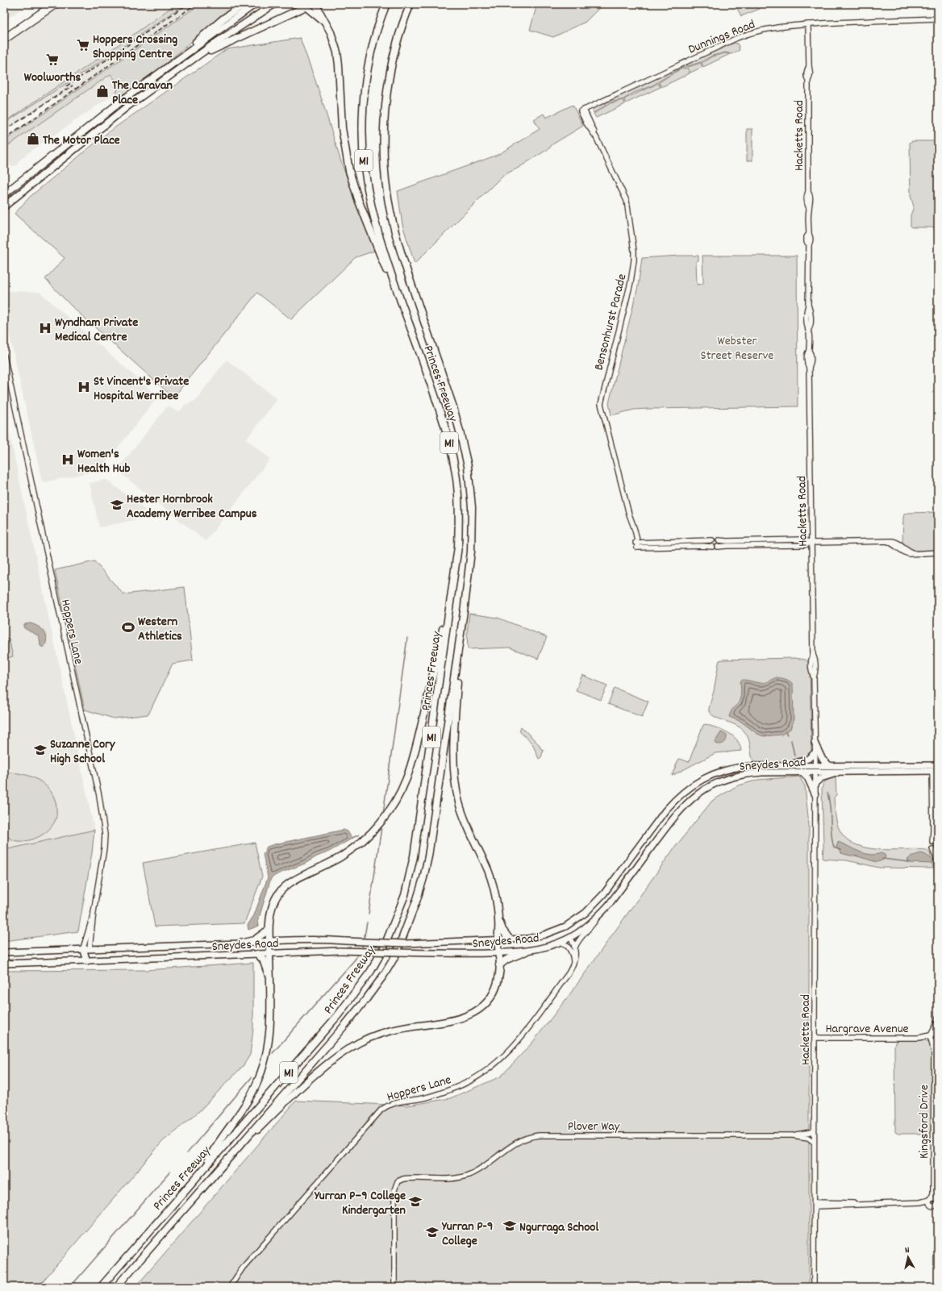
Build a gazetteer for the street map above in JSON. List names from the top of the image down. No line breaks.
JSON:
{"streets":{"highway":["M1","Princes Freeway"],"main road":["Sneydes Road"],"street":["Dunnings Road","Hacketts Road","Bensonhurst Parade","Hoppers Lane","Hargrave Avenue","Kingsford Drive","Plover Way"]},"crossings":[["Dunnings Road","Hacketts Road"],["Dunnings Road","Bensonhurst Parade"],["Hacketts Road","Sneydes Road"],["Hacketts Road","Hargrave Avenue"],["Hacketts Road","Plover Way"],["Hoppers Lane","Sneydes Road"],["Hargrave Avenue","Kingsford Drive"]],"parks":["Webster Street Reserve"],"places":{"supermarket":["Hoppers Crossing Shopping Centre","Woolworths"],"shop":["The Caravan Place","The Motor Place"],"hospital":["Wyndham Private Medical Centre","St Vincent's Private Hospital Werribee","Women's Health Hub"],"school or university":["Hester Hornbrook Academy Werribee Campus","Suzanne Cory High School","Yurran P–9 College Kindergarten","Ngurraga School","Yurran P-9 College"],"sports":["Western Athletics"]},"north":"top"}
